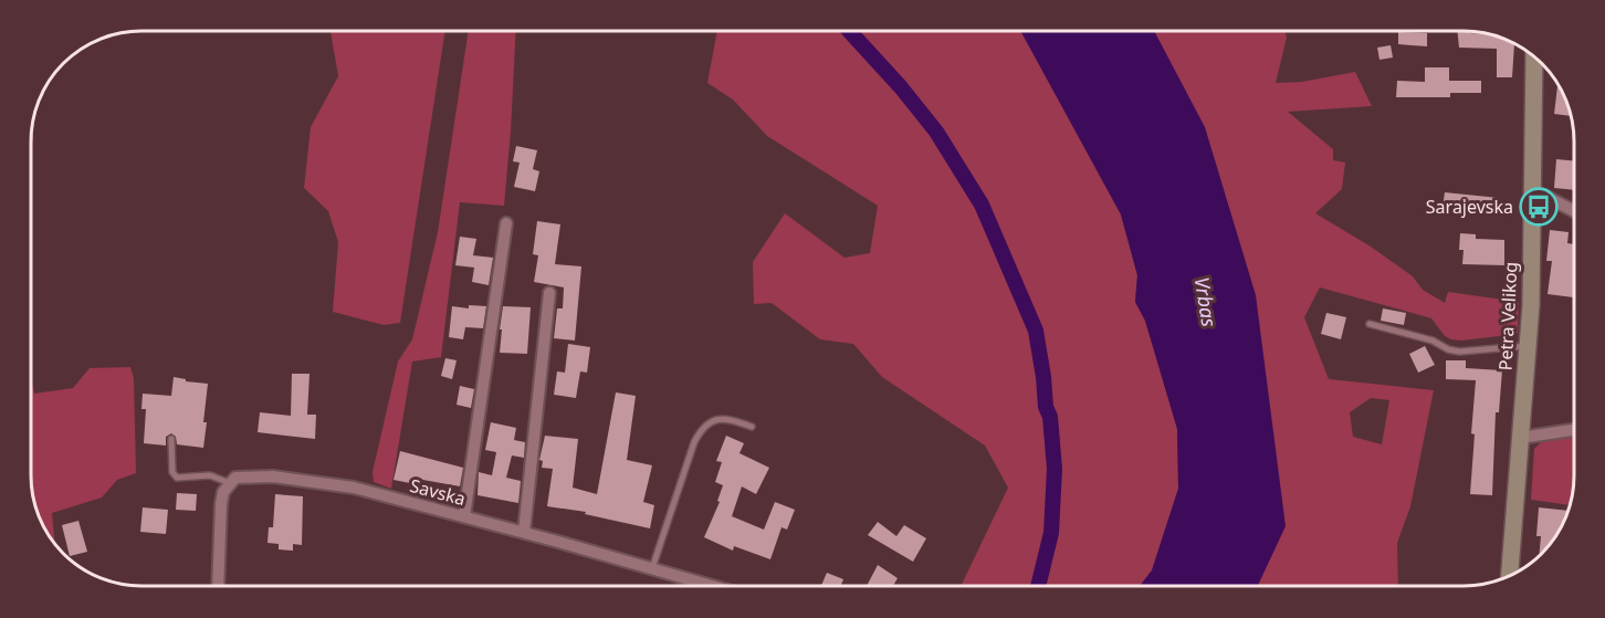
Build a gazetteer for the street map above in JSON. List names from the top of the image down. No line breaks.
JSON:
{"streets":{"street":["Petra Velikog","Savska"]},"water":["Vrbas"],"places":{"bus stop":["Sarajevska"]}}
